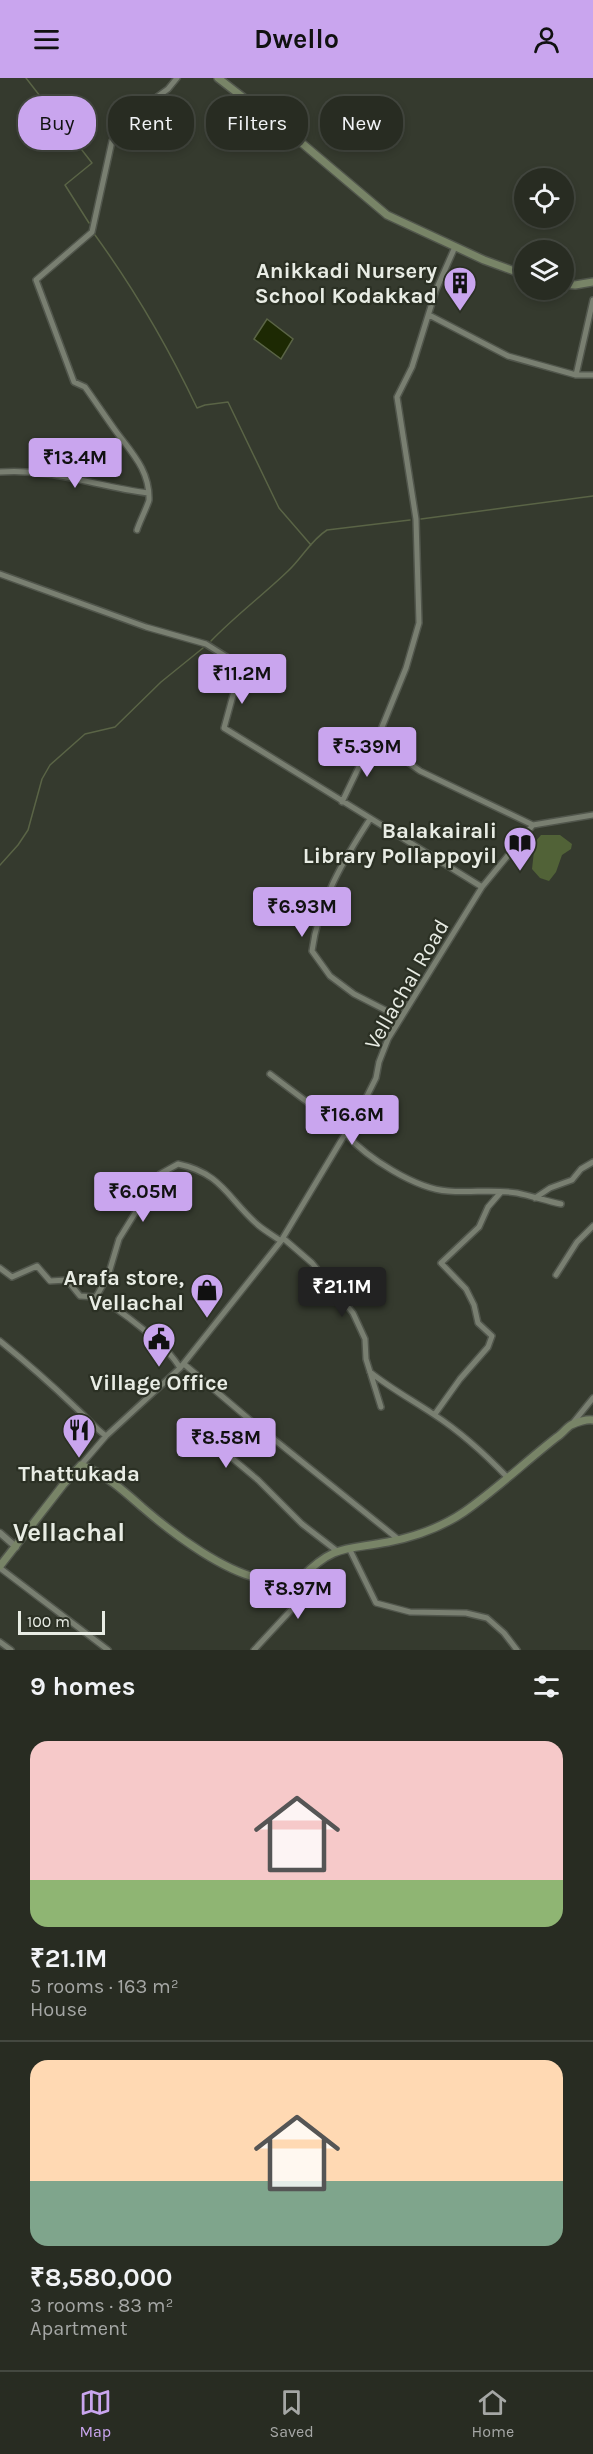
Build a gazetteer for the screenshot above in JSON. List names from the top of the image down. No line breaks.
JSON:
{"streets":{"street":["Vellachal Road"]},"districts":["Vellachal"],"places":{"building":["Anikkadi Nursery School Kodakkad"],"library":["Balakairali Library Pollappoyil"],"shop":["Arafa store, Vellachal"],"public building":["Village Office"],"restaurant":["Thattukada"]},"scale_bar":"100 m","page":{"header":"Dwello","chip":["Buy","Rent","Filters","New"],"price":["₹13.4M","₹11.2M","₹5.39M","₹6.93M","₹16.6M","₹6.05M","₹21.1M","₹8.58M","₹8.97M"],"scale":"100 m","heading":"9 homes","list":[{"name":"₹21.1M","note":"5 rooms · 163 m² · House"},{"name":"₹8,580,000","note":"3 rooms · 83 m² · Apartment"}],"tabs":["Map","Saved","Home"]}}
